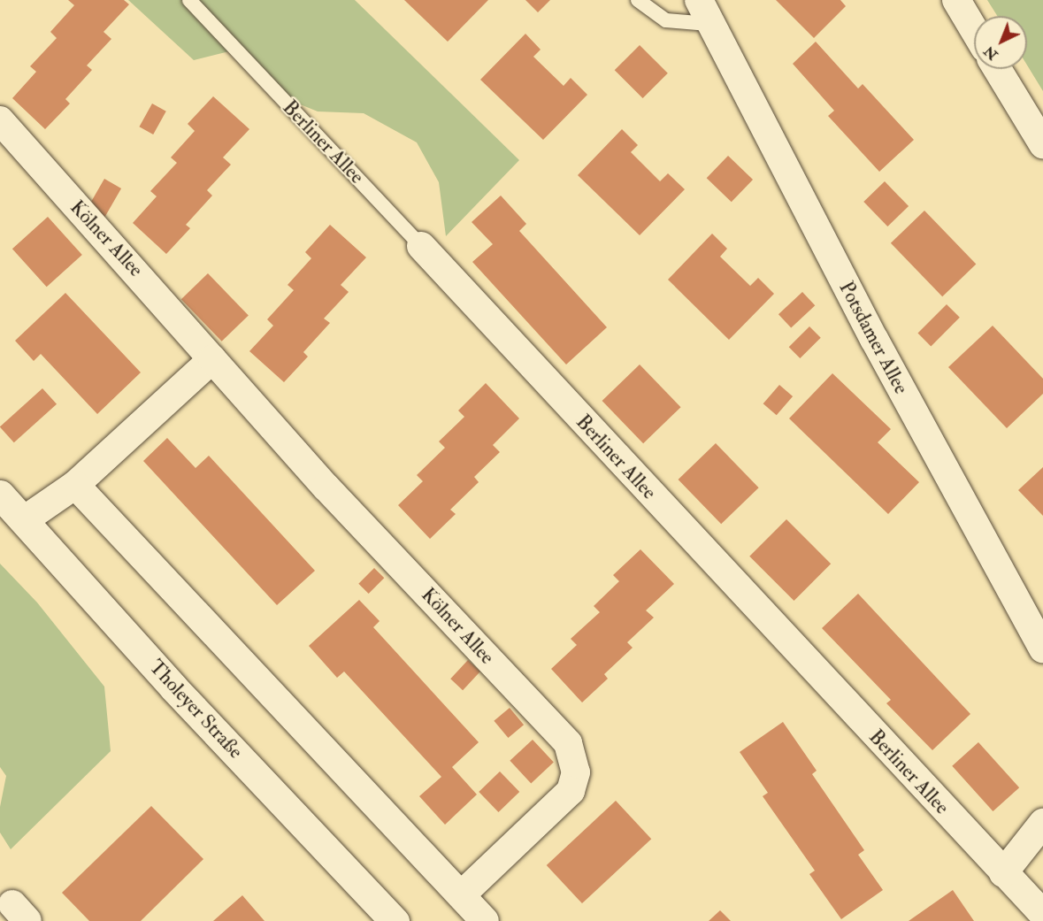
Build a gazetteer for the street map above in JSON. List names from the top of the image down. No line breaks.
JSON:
{"streets":{"main road":["Tholeyer Straße"],"street":["Berliner Allee","Kölner Allee","Potsdamer Allee"]},"north":"bottom left"}
